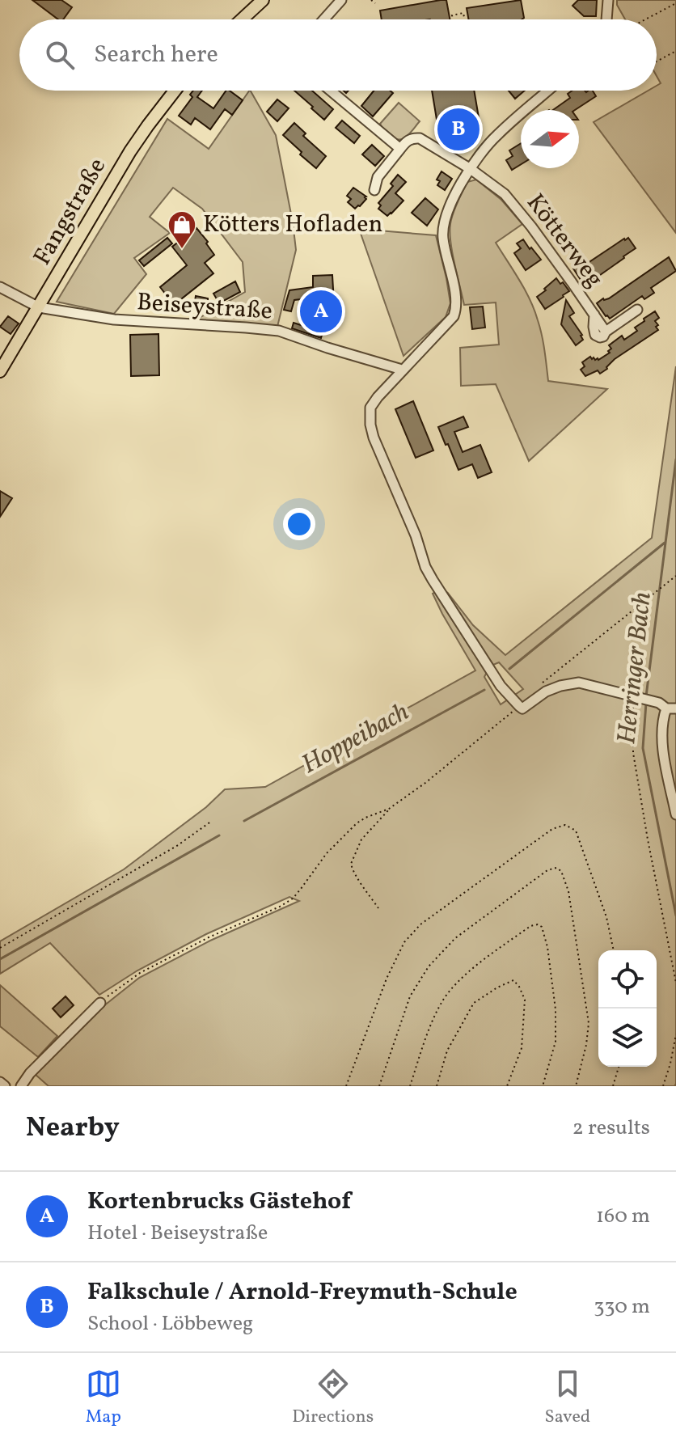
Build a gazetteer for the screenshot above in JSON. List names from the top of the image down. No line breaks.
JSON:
{"streets":{"main road":["Fangstraße"],"street":["Kötterweg","Beiseystraße"]},"crossings":[["Fangstraße","Beiseystraße"]],"water":["Herringer Bach","Hoppeibach"],"places":{"shop":["Kötters Hofladen"]},"north":"right","page":{"search":"Search here","pins":["B","A"],"heading":["Nearby","2 results"],"list":[{"mark":"A","name":"Kortenbrucks Gästehof","note":"Hotel · Beiseystraße","value":"160 m"},{"mark":"B","name":"Falkschule / Arnold-Freymuth-Schule","note":"School · Löbbeweg","value":"330 m"}],"nav":["Map","Directions","Saved"]}}
